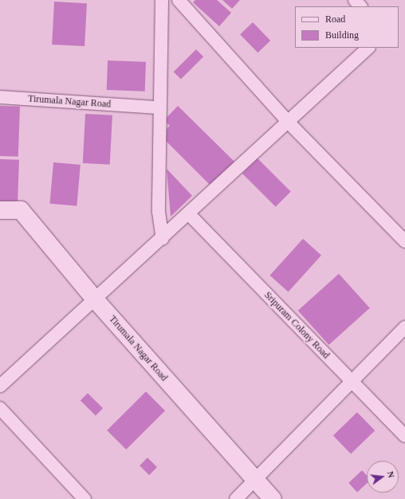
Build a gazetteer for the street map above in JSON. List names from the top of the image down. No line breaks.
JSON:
{"streets":{"street":["Tirumala Nagar Road","Sripuram Colony Road"]},"legend":["Road","Building"],"north":"right"}
